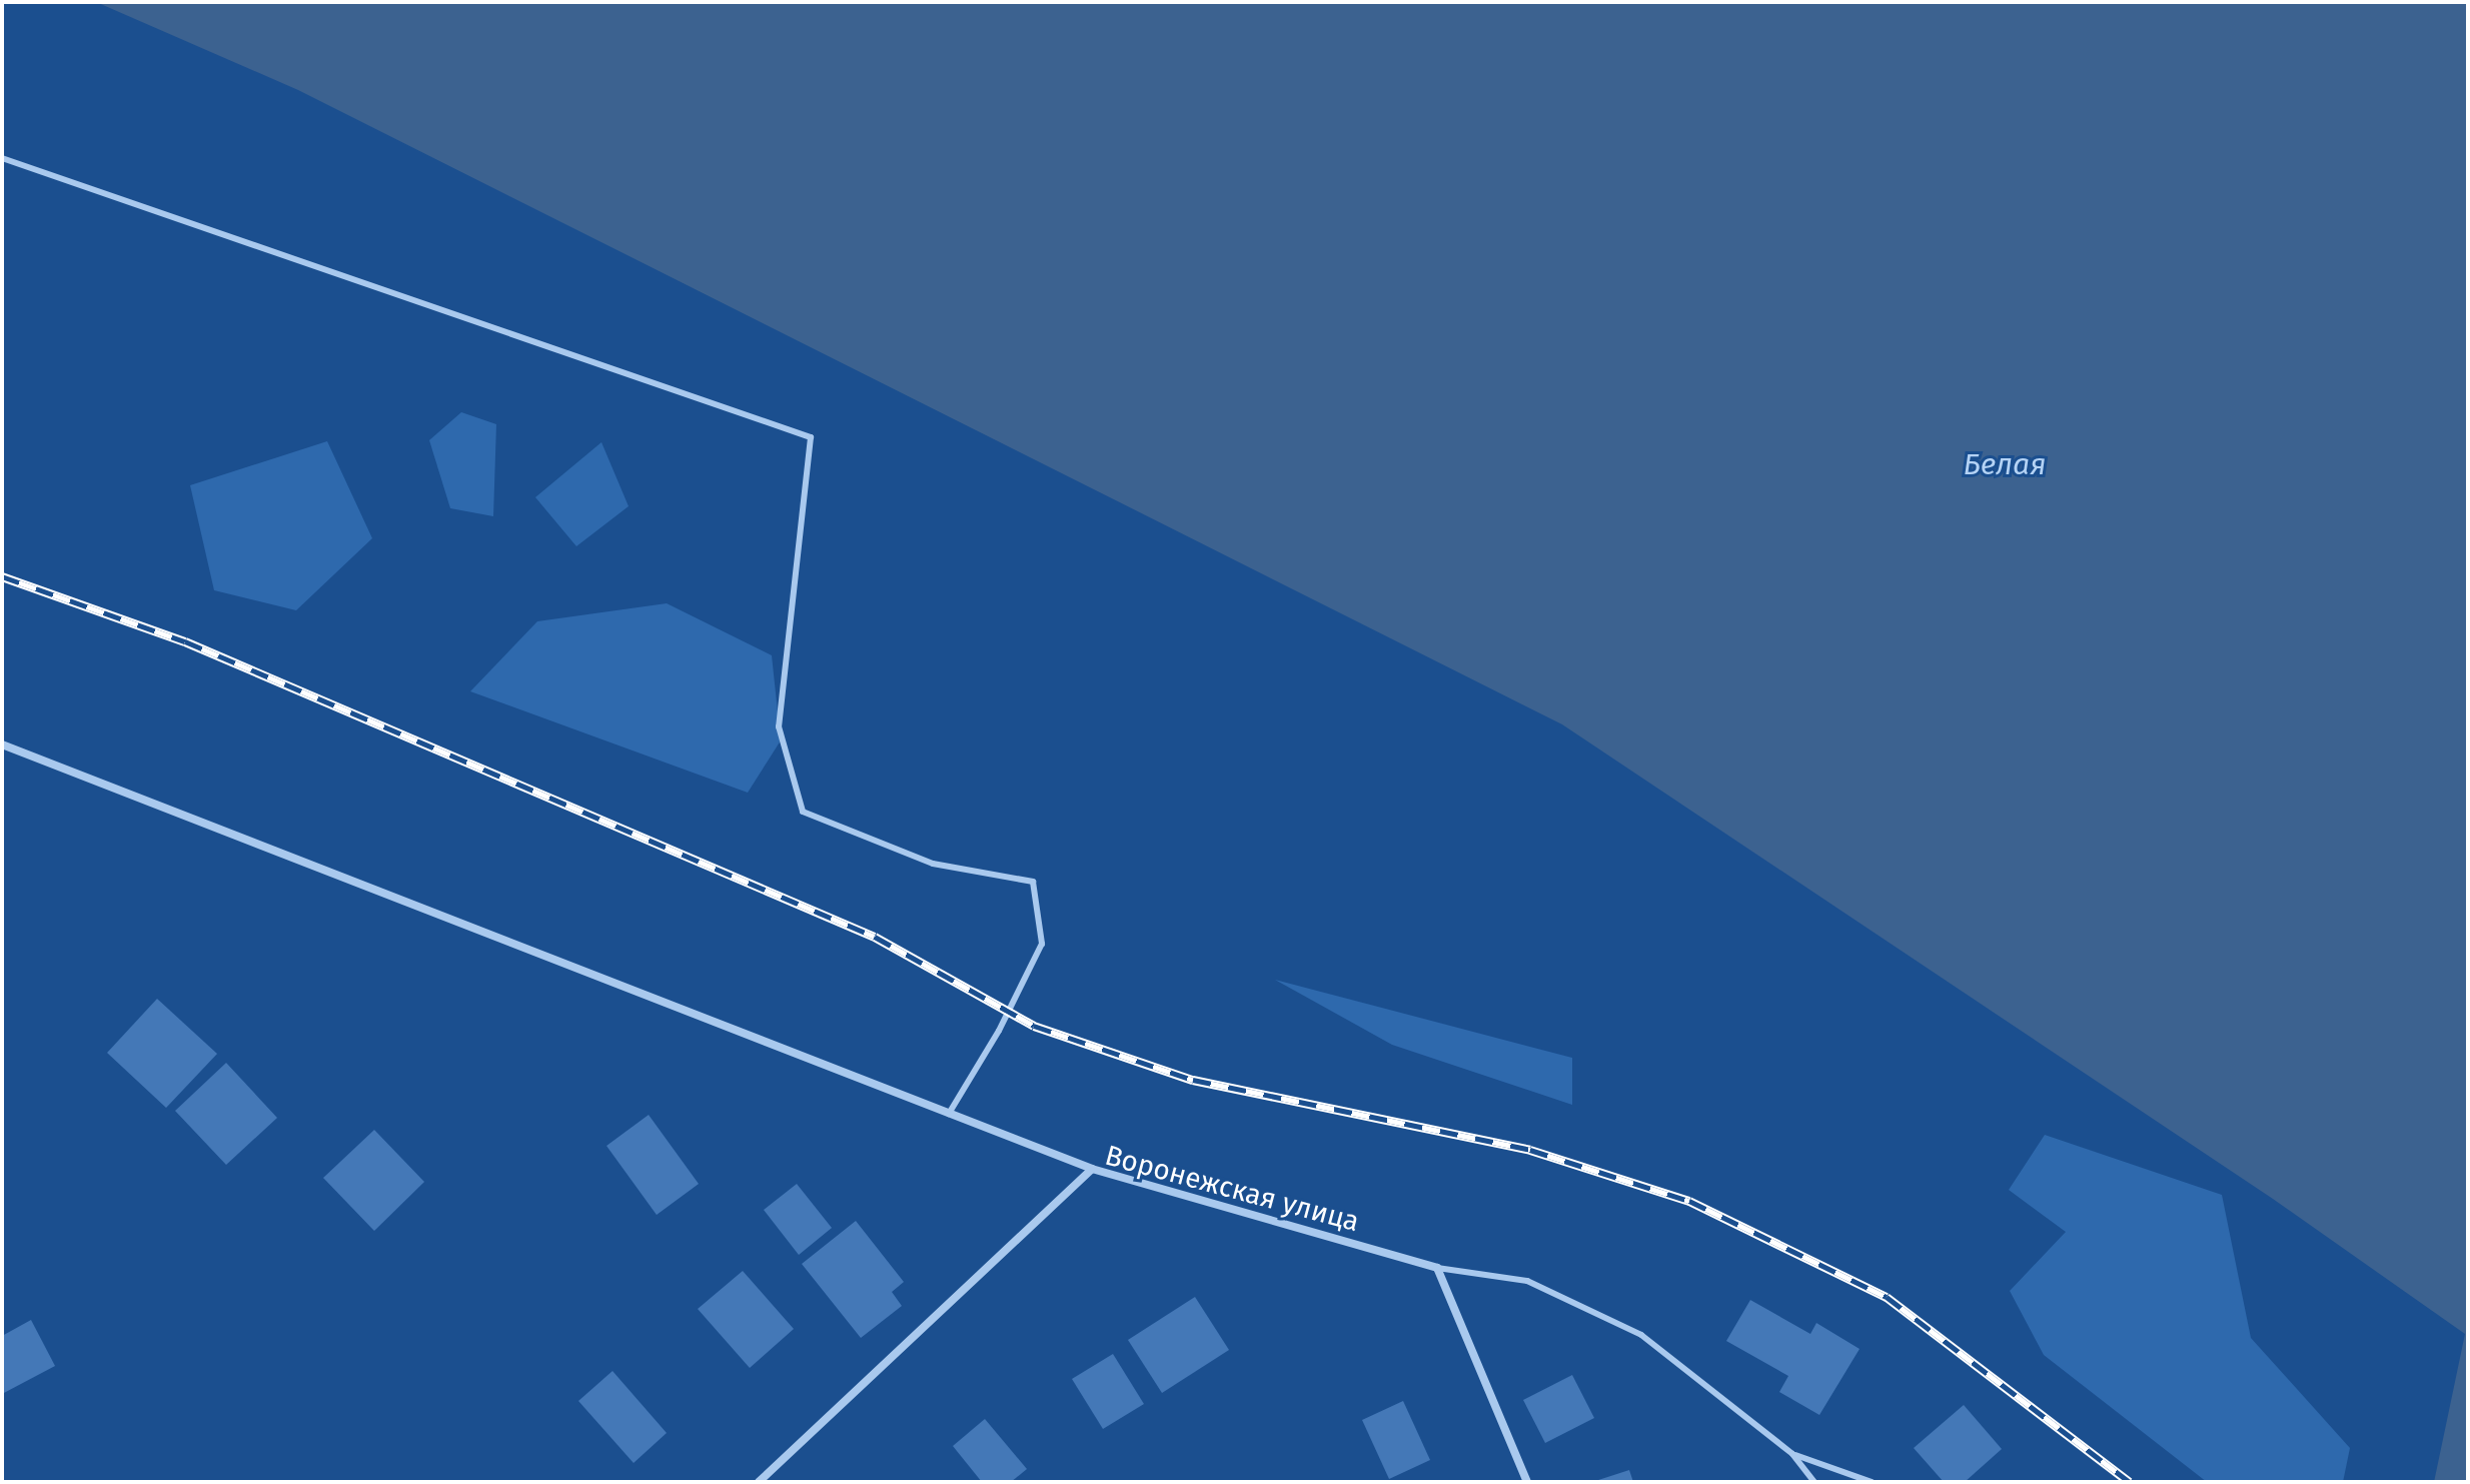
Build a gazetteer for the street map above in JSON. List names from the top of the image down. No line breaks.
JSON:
{"streets":{"street":["Воронежская улица"]},"water":["Белая"]}
